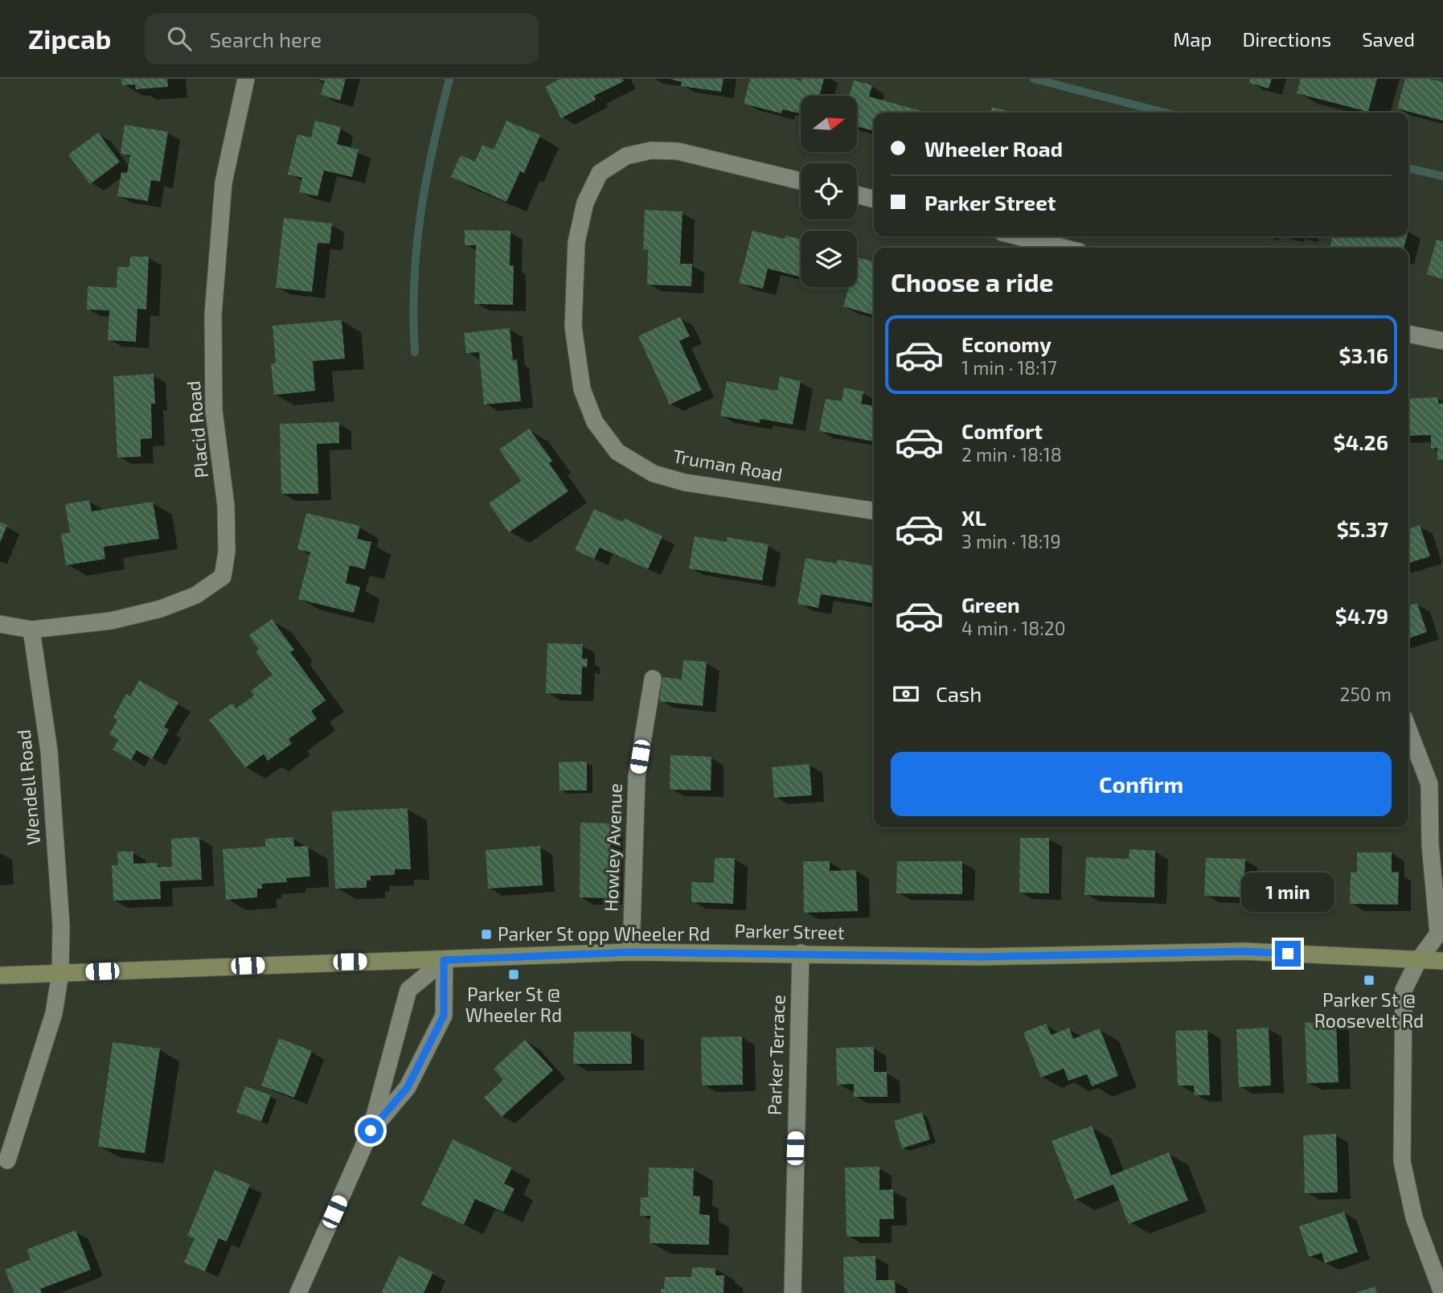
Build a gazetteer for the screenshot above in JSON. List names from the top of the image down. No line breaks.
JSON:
{"streets":{"main road":["Parker Street"],"street":["Placid Road","Truman Road","Wendell Road","Howley Avenue","Parker Terrace"]},"crossings":[["Placid Road","Wendell Road"],["Wendell Road","Parker Street"],["Howley Avenue","Parker Street"],["Parker Street","Parker Terrace"]],"places":{"transit":["Parker St opp Wheeler Rd","Parker St @ Wheeler Rd","Parker St @ Roosevelt Rd"]},"north":"right","page":{"header":"Zipcab","search":"Search here","nav":["Map","Directions","Saved"],"banner":["Wheeler Road","Parker Street"],"heading":"Choose a ride","list":[{"name":"Economy","note":"1 min · 18:17","value":"$3.16"},{"name":"Comfort","note":"2 min · 18:18","value":"$4.26"},{"name":"XL","note":"3 min · 18:19","value":"$5.37"},{"name":"Green","note":"4 min · 18:20","value":"$4.79"}],"pay":["Cash","250 m"],"buttons":"Confirm","bubble":"1 min"}}
